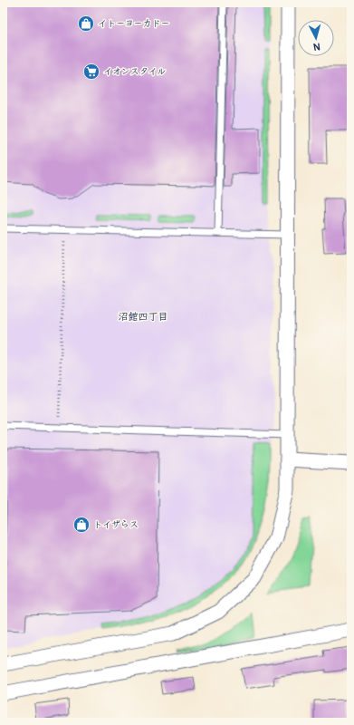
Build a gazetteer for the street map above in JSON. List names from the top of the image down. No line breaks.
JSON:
{"districts":["沼館四丁目"],"places":{"shop":["イトーヨーカドー","トイザらス"],"supermarket":["イオンスタイル"]},"north":"bottom"}
